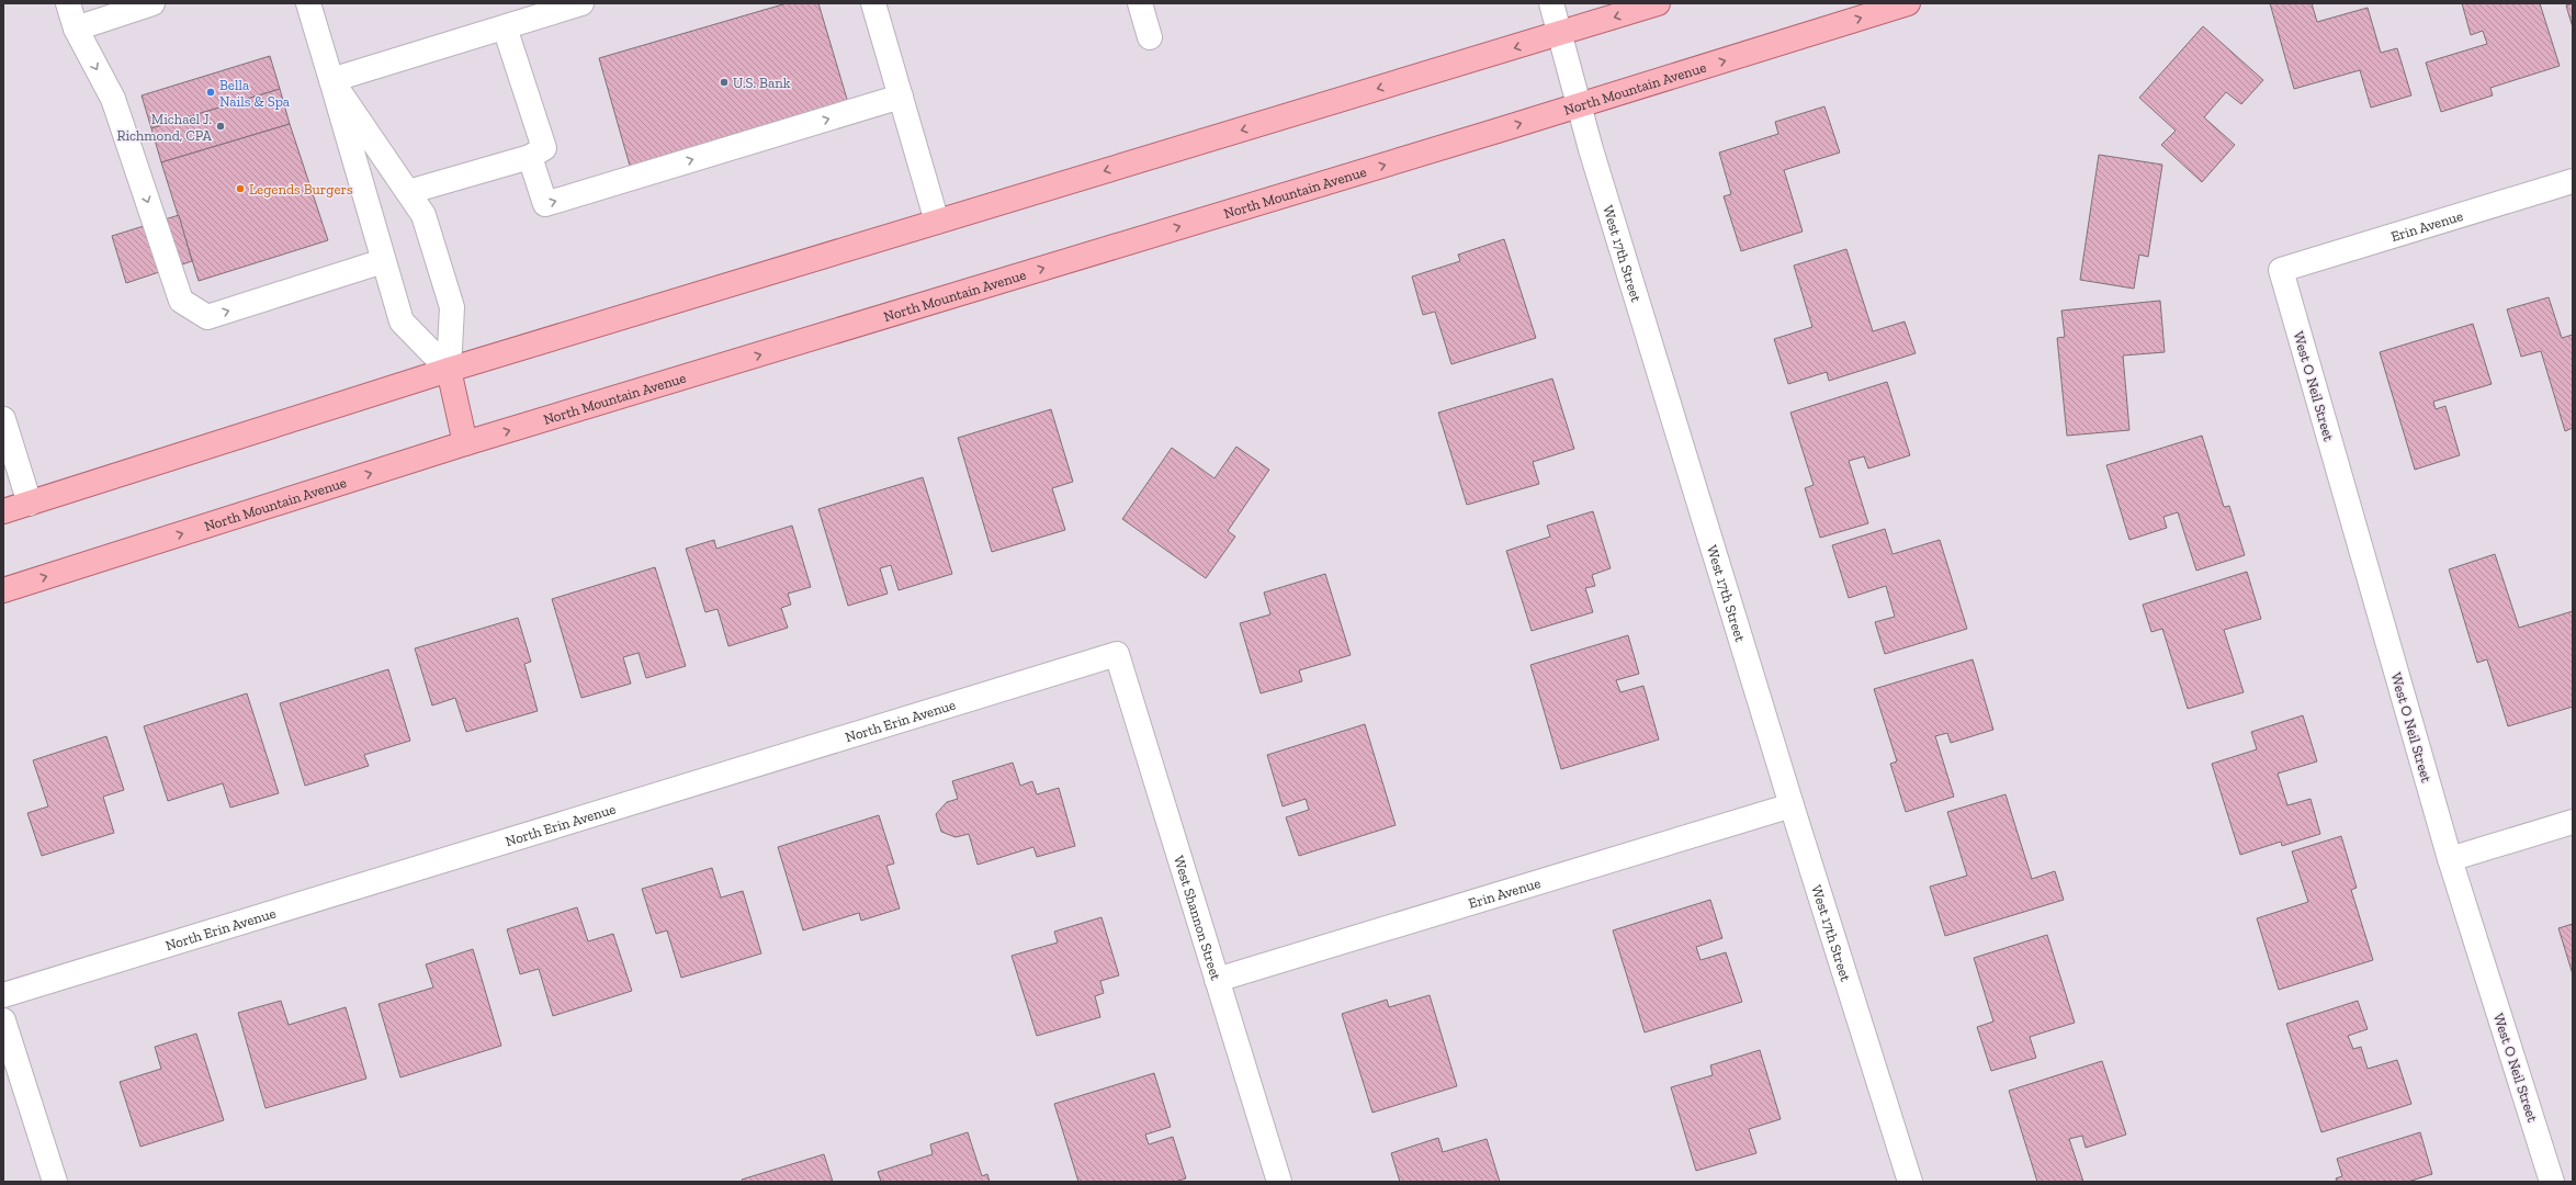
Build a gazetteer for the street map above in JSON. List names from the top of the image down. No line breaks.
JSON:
{"streets":{"main road":["North Mountain Avenue"],"street":["Erin Avenue","West 17th Street","West O Neil Street","North Erin Avenue","West Shannon Street"]},"crossings":[["North Mountain Avenue","West 17th Street"],["Erin Avenue","West 17th Street"],["Erin Avenue","West O Neil Street"],["Erin Avenue","West Shannon Street"],["North Erin Avenue","West Shannon Street"]],"places":["U.S. Bank","Bella Nails & Spa","Michael J. Richmond, CPA","Legends Burgers"]}
